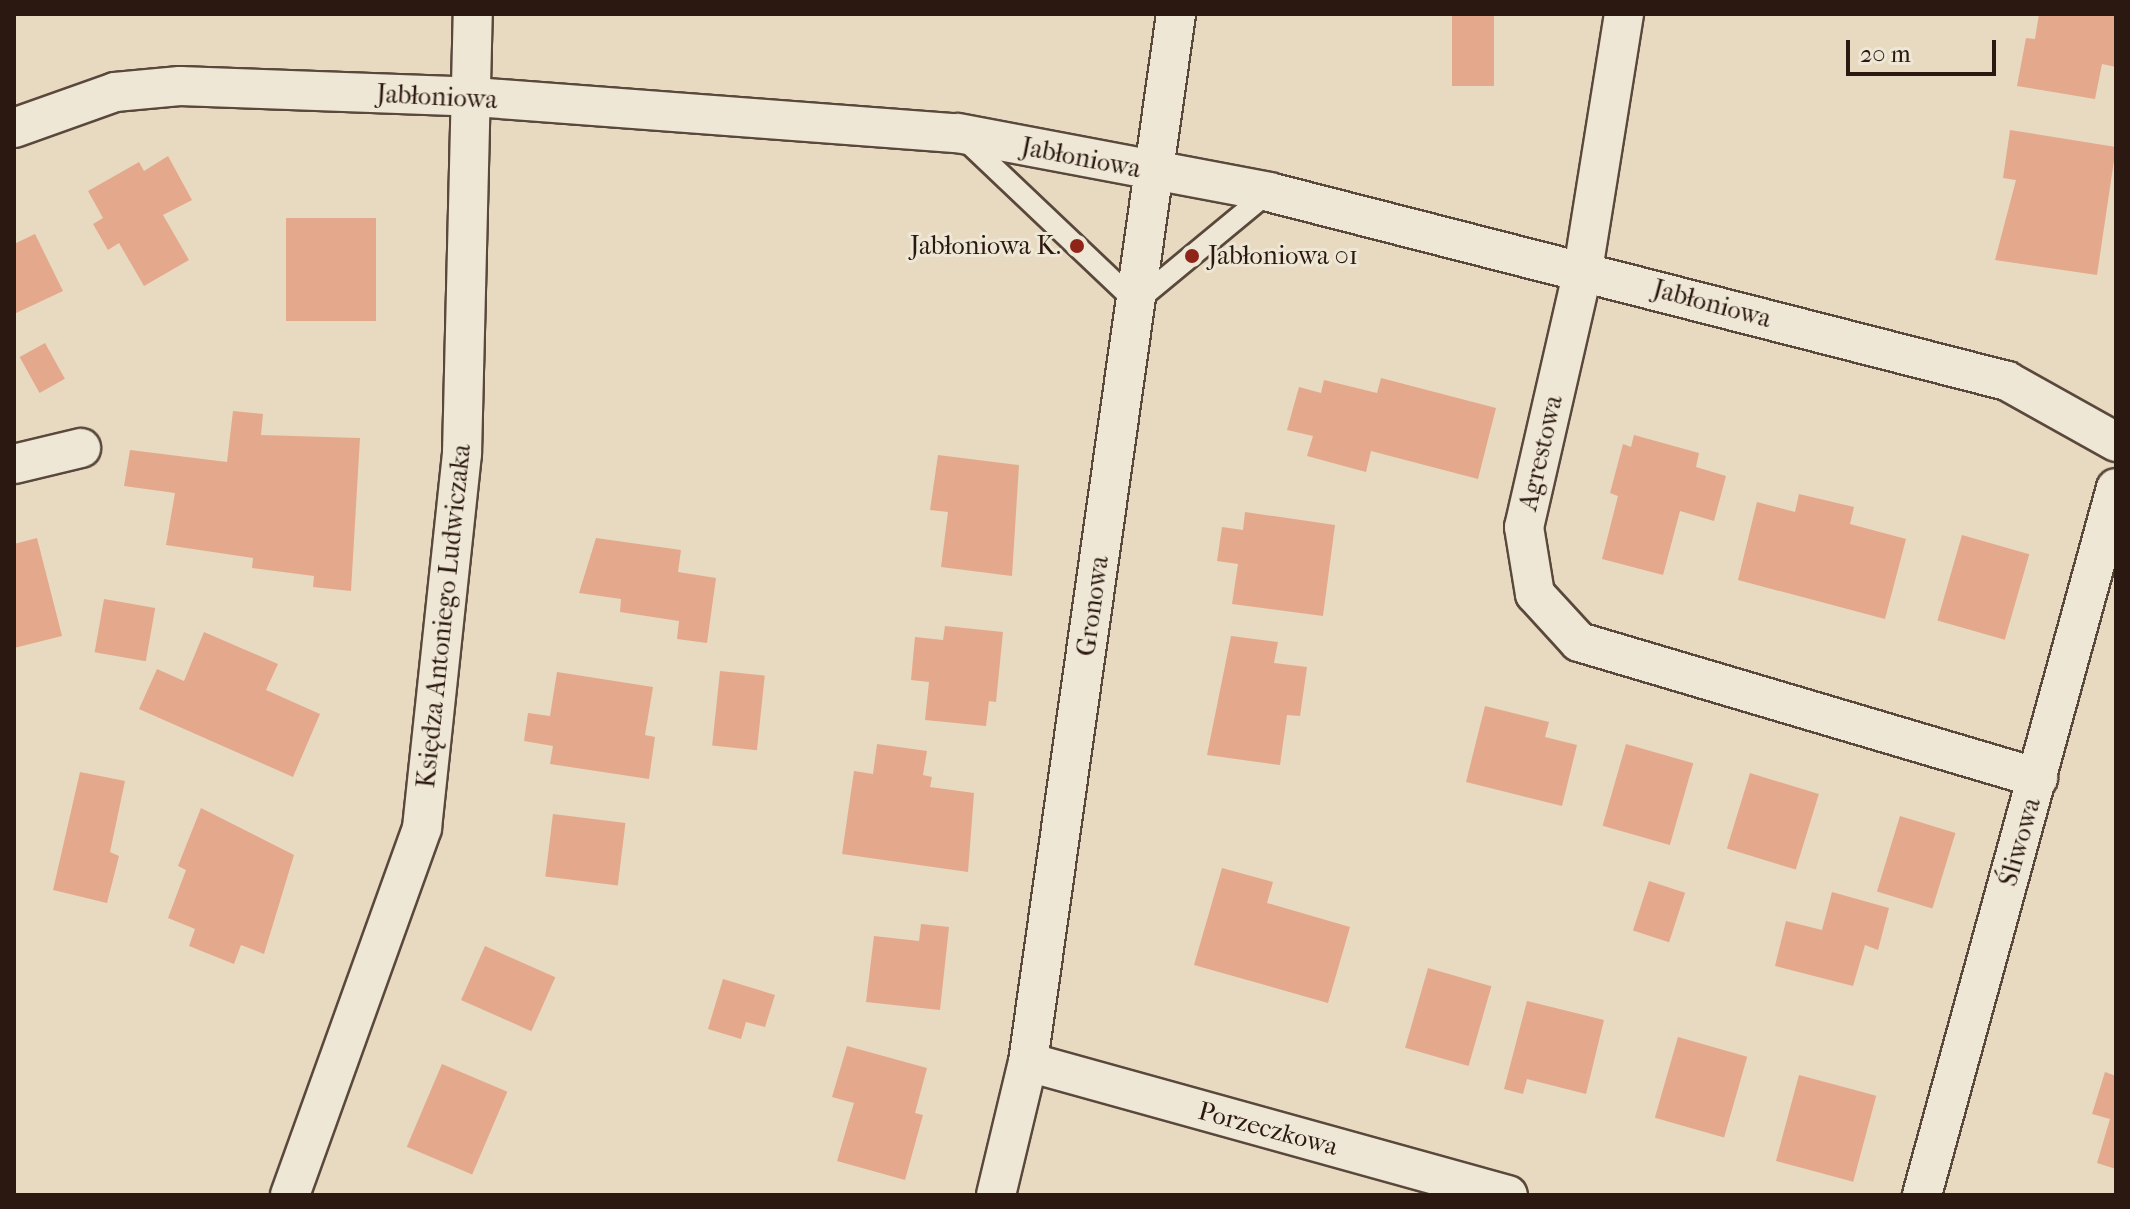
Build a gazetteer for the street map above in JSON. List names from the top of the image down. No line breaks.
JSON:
{"streets":{"street":["Jabłoniowa","Agrestowa","Gronowa","Księdza Antoniego Ludwiczaka","Śliwowa","Porzeczkowa"]},"crossings":[["Jabłoniowa","Agrestowa"],["Jabłoniowa","Gronowa"],["Jabłoniowa","Księdza Antoniego Ludwiczaka"],["Agrestowa","Śliwowa"],["Gronowa","Porzeczkowa"]],"places":["Jabłoniowa K.","Jabłoniowa 01"],"scale_bar":"20 m"}
